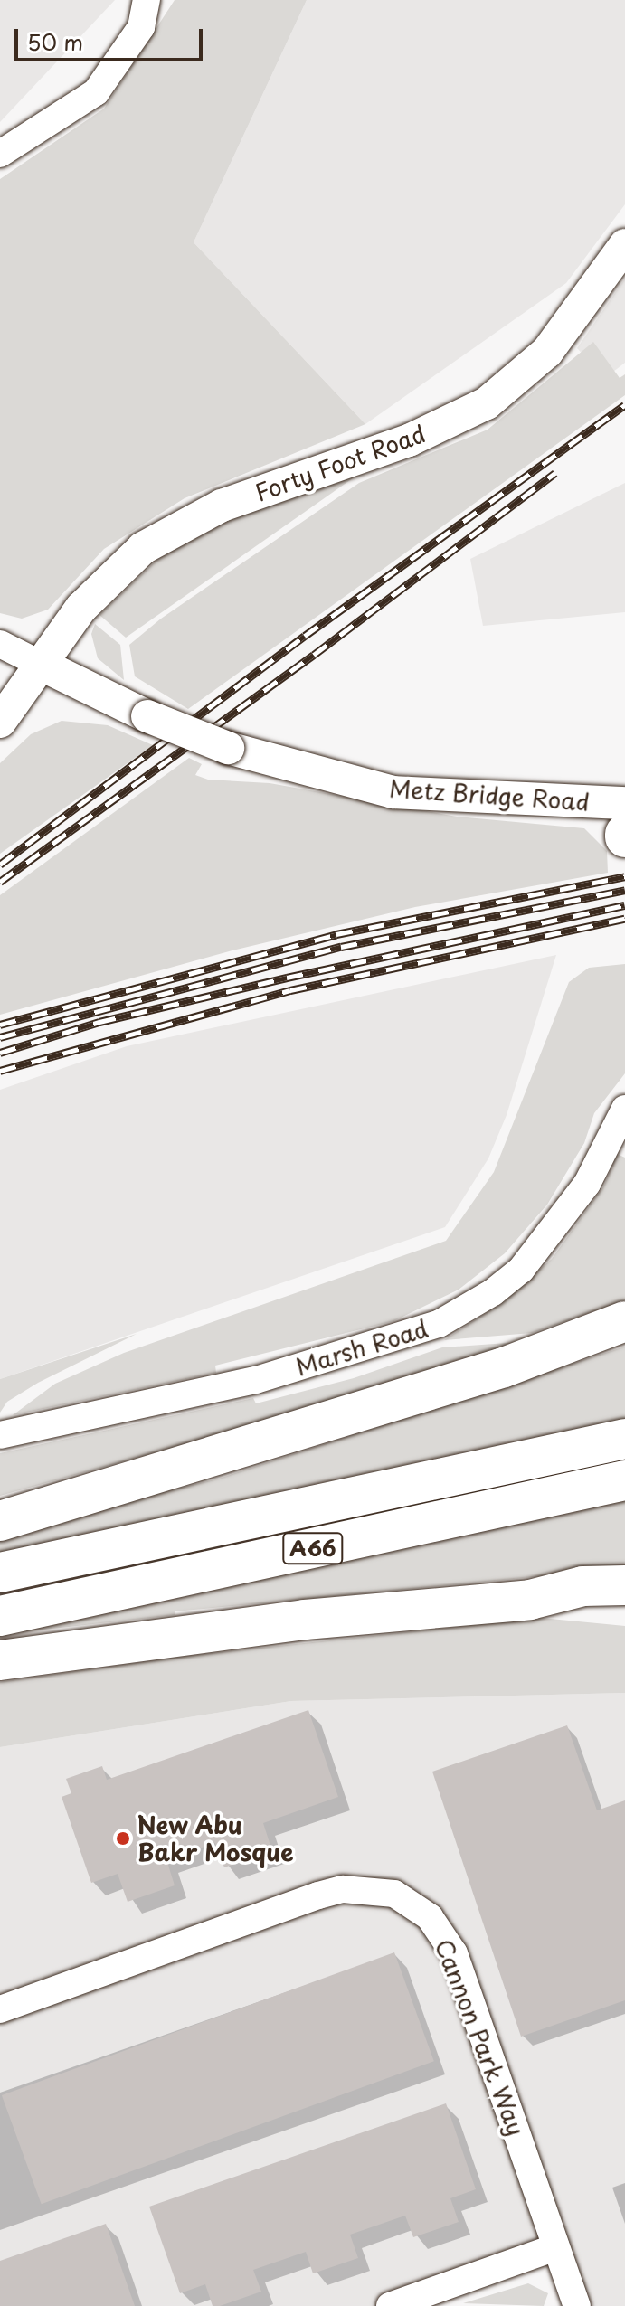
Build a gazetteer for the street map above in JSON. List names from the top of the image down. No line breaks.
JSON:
{"streets":{"highway":["A66"],"street":["Forty Foot Road","Metz Bridge Road","Marsh Road","Cannon Park Way"]},"crossings":[["Forty Foot Road","Metz Bridge Road"]],"places":["New Abu Bakr Mosque"],"scale_bar":"50 m"}
